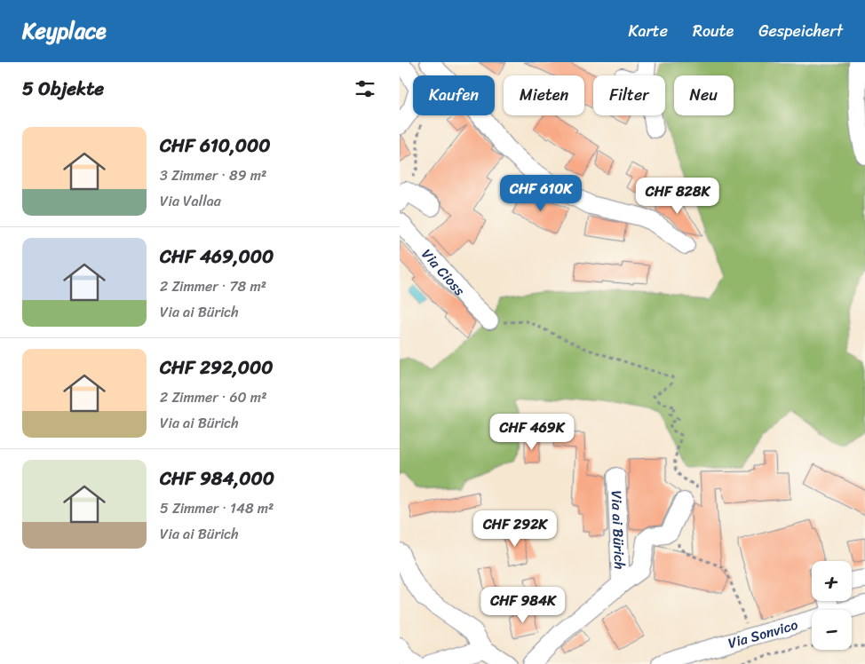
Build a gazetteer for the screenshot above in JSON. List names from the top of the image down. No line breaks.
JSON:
{"streets":{"street":["Via Cioss","Via ai Bürich","Via Sonvico"]},"page":{"header":"Keyplace","nav":["Karte","Route","Gespeichert"],"heading":"5 Objekte","chip":["Kaufen","Mieten","Filter","Neu"],"list":[{"name":"CHF 610,000","note":"3 Zimmer · 89 m² · Via Vallaa"},{"name":"CHF 469,000","note":"2 Zimmer · 78 m² · Via ai Bürich"},{"name":"CHF 292,000","note":"2 Zimmer · 60 m² · Via ai Bürich"},{"name":"CHF 984,000","note":"5 Zimmer · 148 m² · Via ai Bürich"}],"price":["CHF 610K","CHF 828K","CHF 469K","CHF 292K","CHF 984K"],"map_buttons":["+","−"]}}
